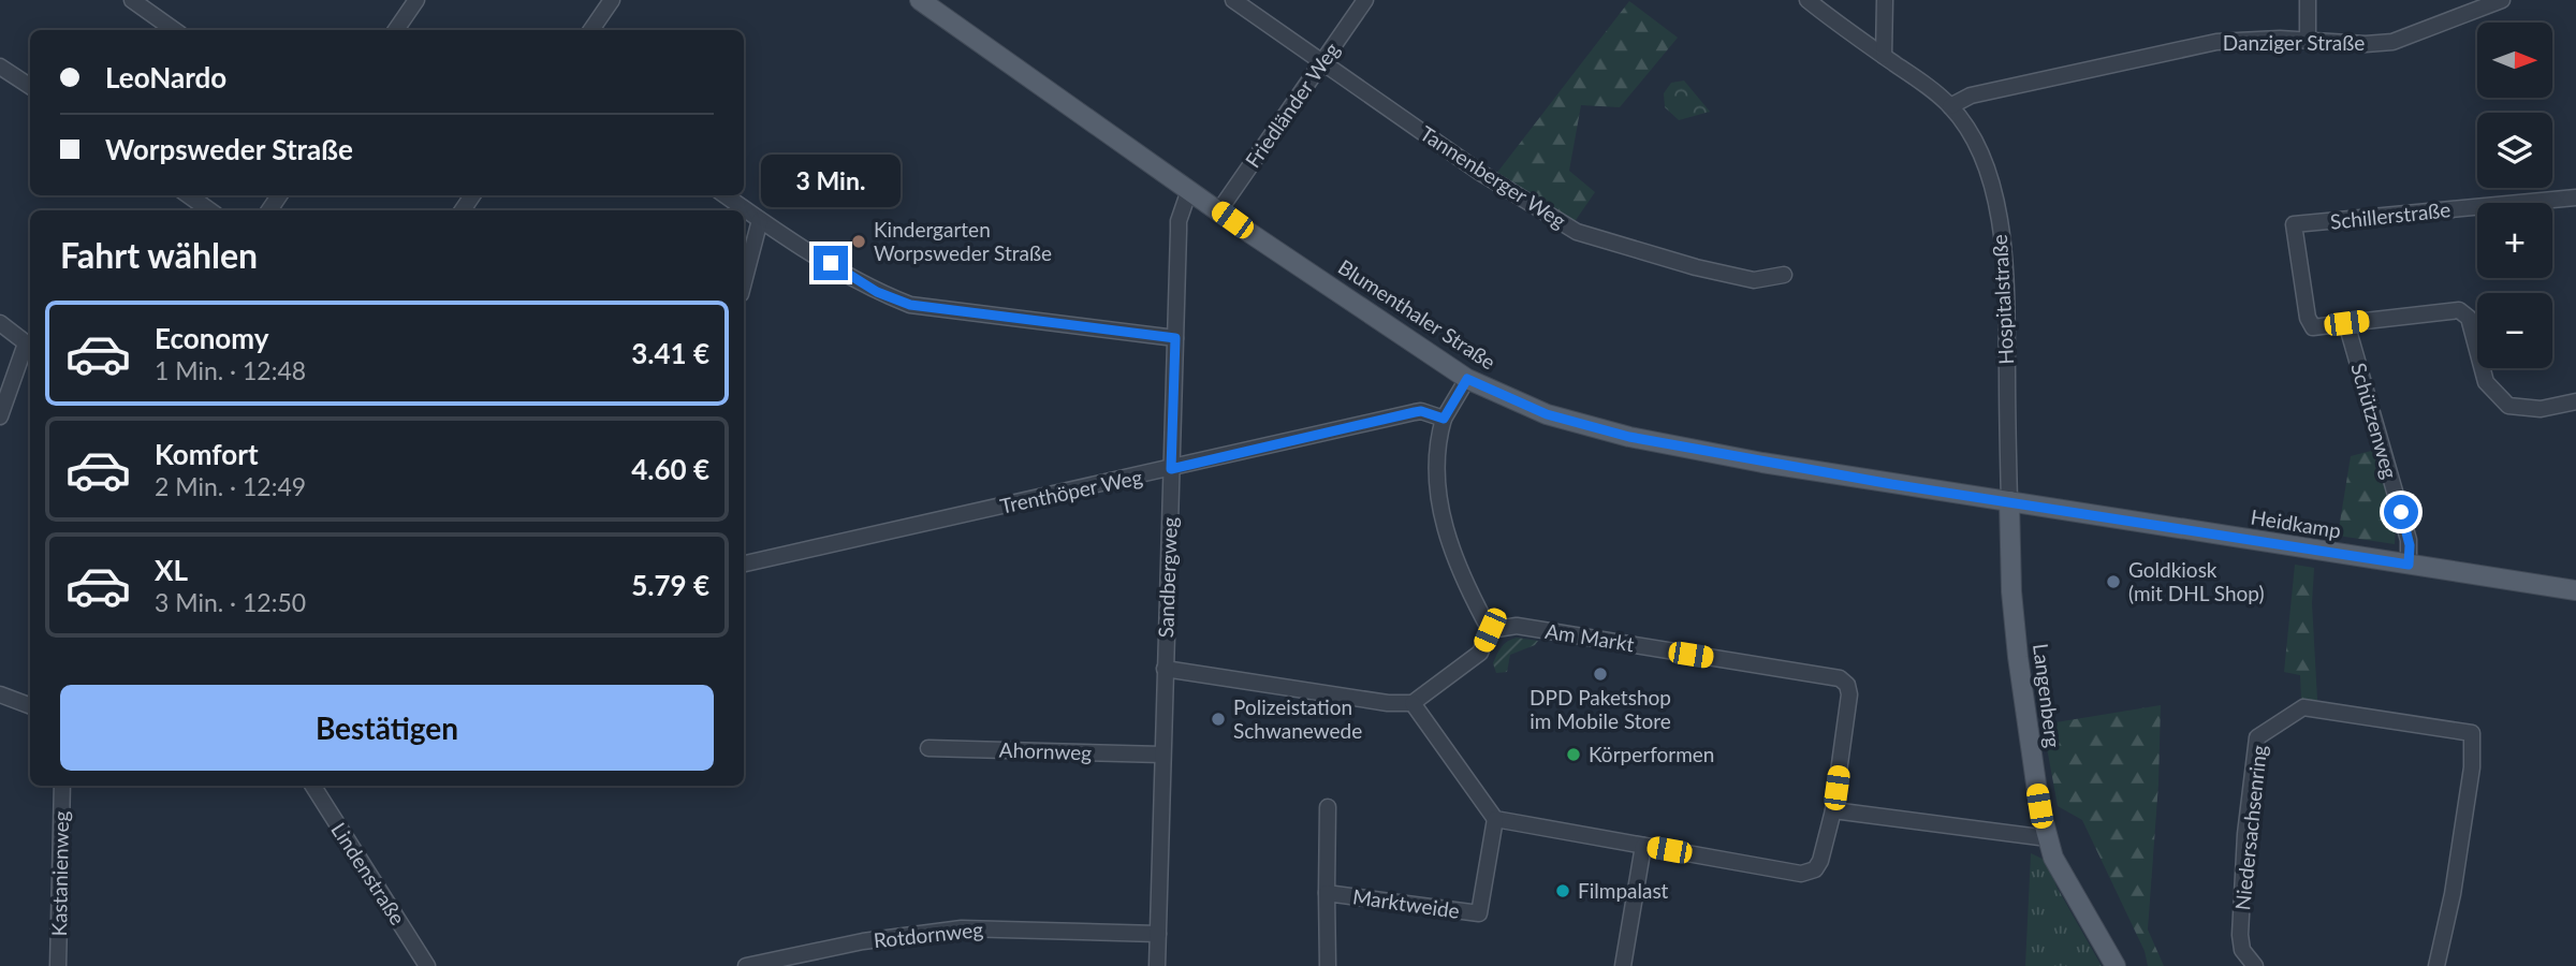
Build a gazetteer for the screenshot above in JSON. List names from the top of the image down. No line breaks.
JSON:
{"streets":{"main road":["Blumenthaler Straße","Heidkamp","Langenberg"],"street":["Danziger Straße","Friedländer Weg","Tannenberger Weg","Schillerstraße","Hospitalstraße","Schützenweg","Trenthöper Weg","Sandbergweg","Am Markt","Ahornweg","Niedersachsenring","Kastanienweg","Lindenstraße","Marktweide","Rotdornweg"]},"crossings":[["Danziger Straße","Hospitalstraße"],["Friedländer Weg","Tannenberger Weg"],["Friedländer Weg","Blumenthaler Straße"],["Schillerstraße","Schützenweg"],["Hospitalstraße","Blumenthaler Straße"],["Hospitalstraße","Heidkamp"],["Hospitalstraße","Langenberg"],["Blumenthaler Straße","Heidkamp"],["Blumenthaler Straße","Sandbergweg"],["Blumenthaler Straße","Langenberg"],["Schützenweg","Heidkamp"],["Trenthöper Weg","Sandbergweg"],["Heidkamp","Langenberg"],["Sandbergweg","Ahornweg"],["Sandbergweg","Rotdornweg"],["Am Markt","Marktweide"]],"places":["Kindergarten Worpsweder Straße","Goldkiosk (mit DHL Shop)","DPD Paketshop im Mobile Store","Polizeistation Schwanewede","Körperformen","Filmpalast"],"north":"right","page":{"map_buttons":["+","−"],"banner":["LeoNardo","Worpsweder Straße"],"bubble":"3 Min.","heading":"Fahrt wählen","list":[{"name":"Economy","note":"1 Min. · 12:48","value":"3.41 €"},{"name":"Komfort","note":"2 Min. · 12:49","value":"4.60 €"},{"name":"XL","note":"3 Min. · 12:50","value":"5.79 €"}],"buttons":"Bestätigen"}}
